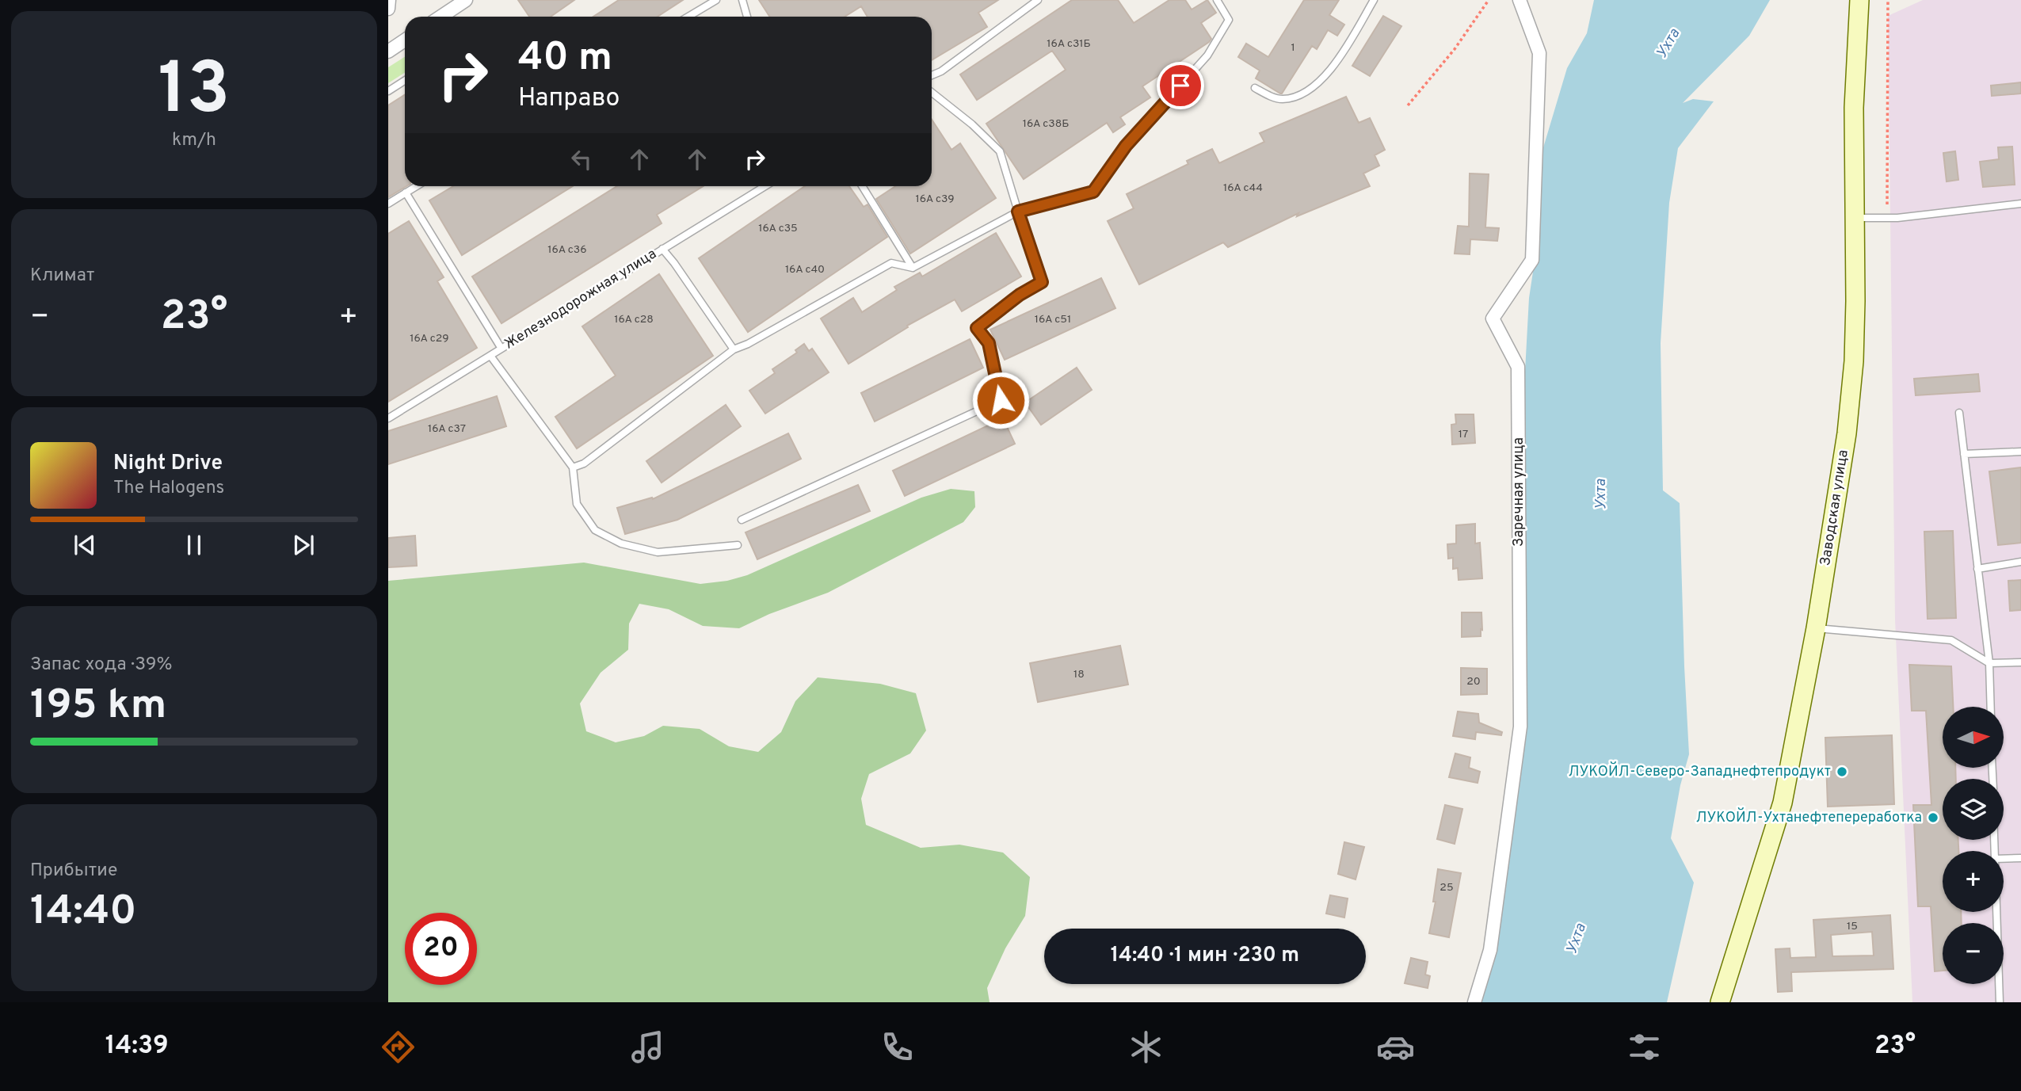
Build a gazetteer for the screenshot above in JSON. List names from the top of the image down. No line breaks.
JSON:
{"streets":{"street":["Заречная улица","Заводская улица"],"lane":["Железнодорожная улица"]},"water":["Ухта"],"places":["ЛУКОЙЛ-Северо-Западнефтепродукт","ЛУКОЙЛ-Ухтанефтепереработка"],"house_numbers":["16А с31Б","1","16А с38Б","16А с44","16А с39","16А с35","16А с36","16А с40","16А с28","16А с51","16А с29","16А с37","17","18","20","25","15"],"north":"right","page":{"tile":[["13","km/h"],"Климат",["Запас хода · 39%","195 km"],["Прибытие","14:40"]],"turn":["40 m","Направо"],"heat":["−","23°","+"],"song":["Night Drive","The Halogens"],"map_buttons":["+","−"],"limit":"20","trip":"14:40 · 1 мин · 230 m","tabs":["14:39","23°"]}}
